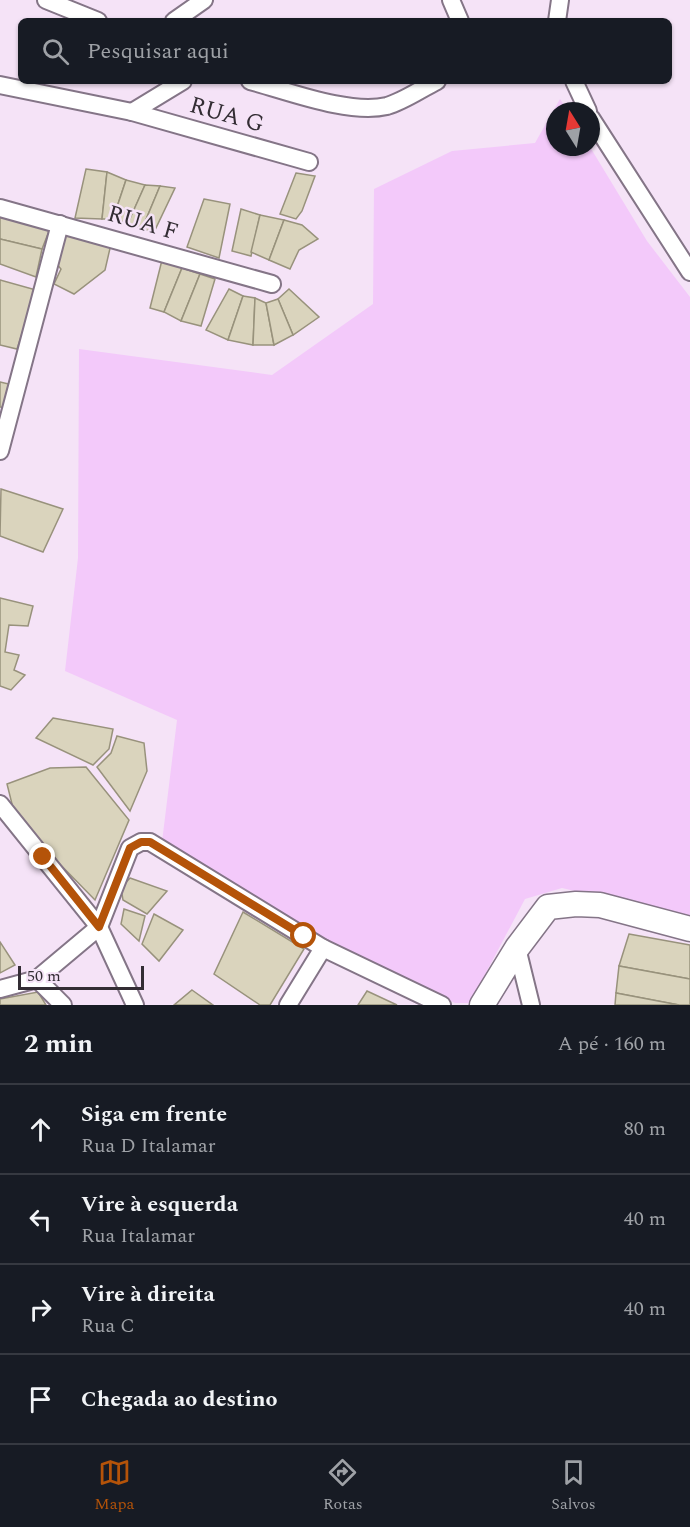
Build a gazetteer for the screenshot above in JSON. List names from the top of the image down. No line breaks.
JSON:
{"streets":{"street":["RUA G","RUA F"]},"scale_bar":"50 m","north":"top","page":{"search":"Pesquisar aqui","scale":"50 m","heading":["2 min","A pé · 160 m"],"list":[["Siga em frente","Rua D Italamar","80 m"],["Vire à esquerda","Rua Italamar","40 m"],["Vire à direita","Rua C","40 m"],"Chegada ao destino"],"nav":["Mapa","Rotas","Salvos"]}}
